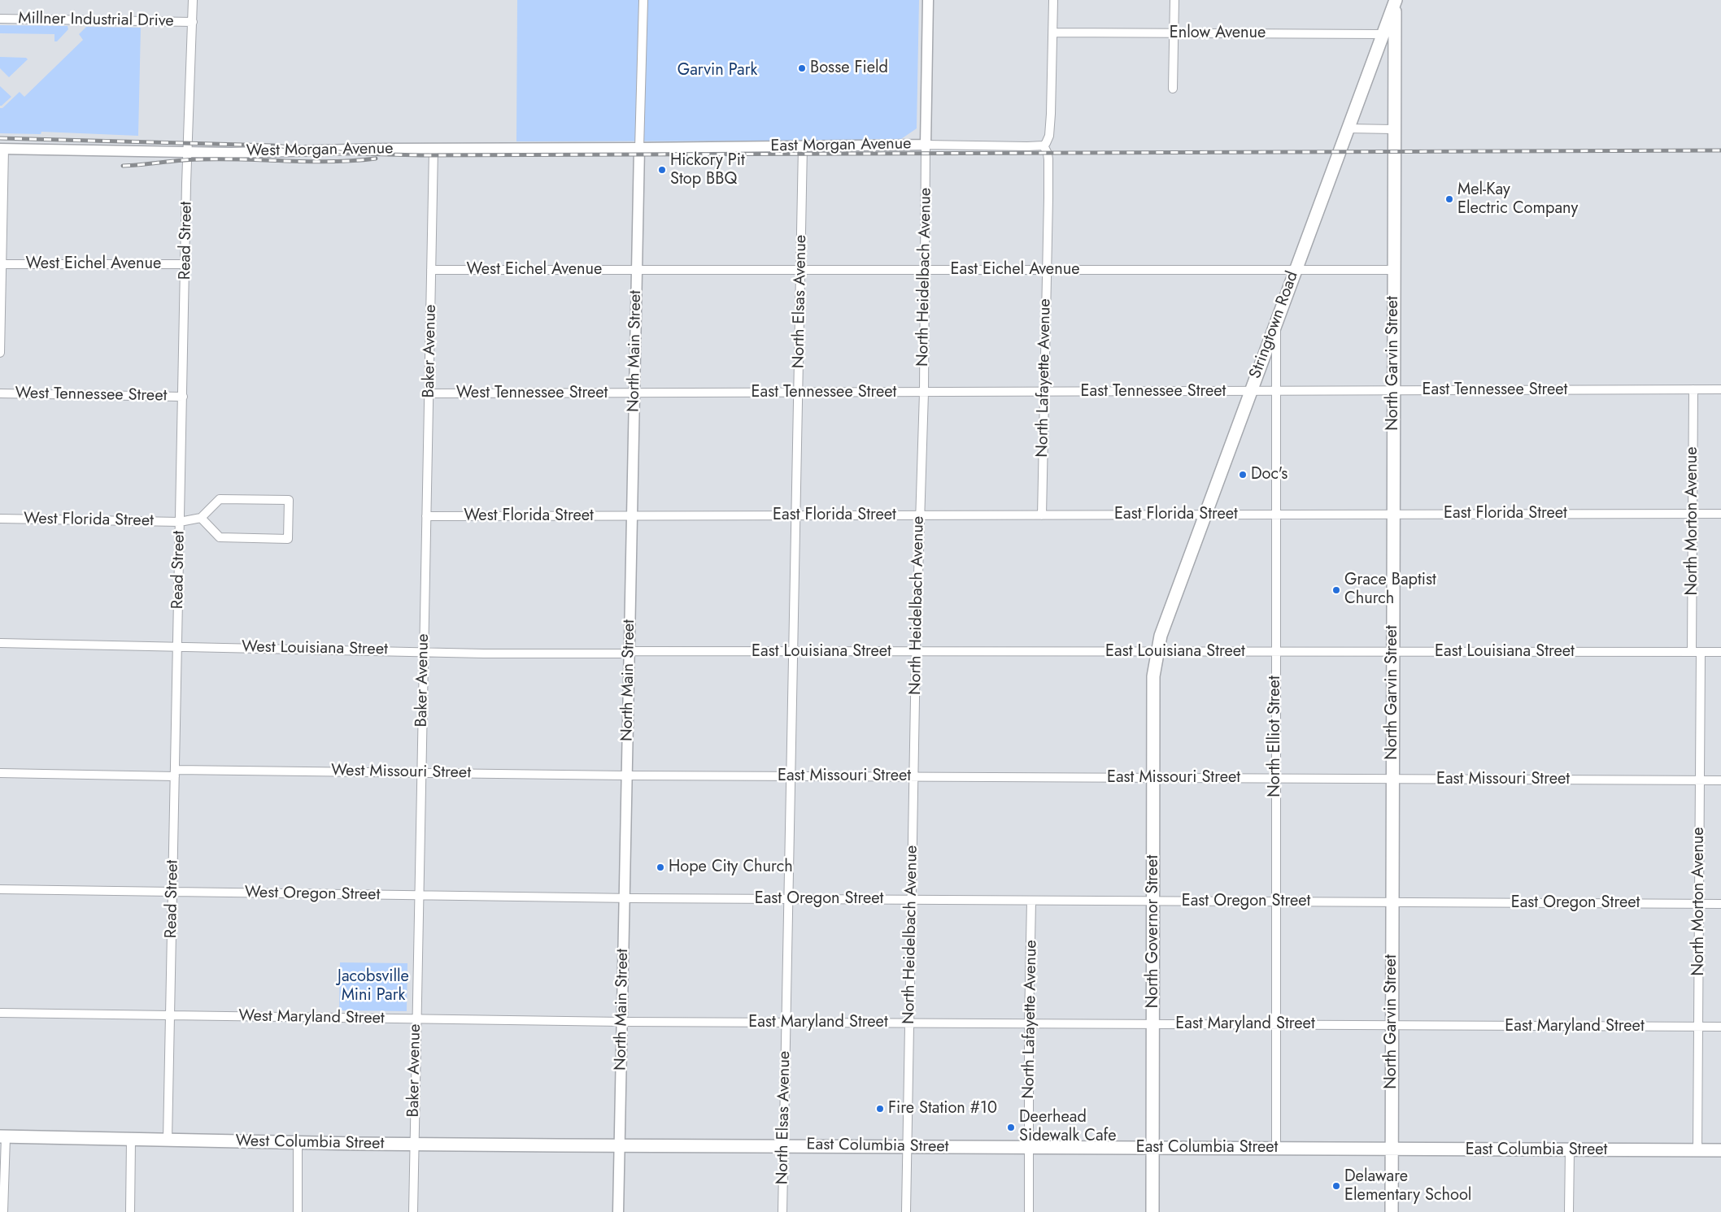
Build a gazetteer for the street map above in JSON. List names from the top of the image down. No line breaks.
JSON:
{"streets":{"main road":["Stringtown Road","North Garvin Street","North Governor Street","West Columbia Street","East Columbia Street"],"street":["Millner Industrial Drive","Enlow Avenue","East Morgan Avenue","West Morgan Avenue","Read Street","West Eichel Avenue","East Eichel Avenue","North Heidelbach Avenue","North Elsas Avenue","Baker Avenue","North Main Street","North Lafayette Avenue","East Tennessee Street","West Tennessee Street","East Florida Street","West Florida Street","North Morton Avenue","West Louisiana Street","East Louisiana Street","North Elliot Street","West Missouri Street","East Missouri Street","West Oregon Street","East Oregon Street","West Maryland Street","East Maryland Street"]},"crossings":[["Millner Industrial Drive","Read Street"],["Enlow Avenue","Stringtown Road"],["East Morgan Avenue","West Morgan Avenue"],["East Morgan Avenue","North Heidelbach Avenue"],["East Morgan Avenue","North Elsas Avenue"],["East Morgan Avenue","North Main Street"],["East Morgan Avenue","North Lafayette Avenue"],["West Morgan Avenue","Read Street"],["West Morgan Avenue","Baker Avenue"],["West Morgan Avenue","North Main Street"],["Read Street","West Eichel Avenue"],["Read Street","West Tennessee Street"],["Read Street","West Florida Street"],["Read Street","West Louisiana Street"],["Read Street","West Missouri Street"],["Read Street","West Oregon Street"],["Read Street","West Maryland Street"],["Read Street","West Columbia Street"],["West Eichel Avenue","East Eichel Avenue"],["West Eichel Avenue","Baker Avenue"],["West Eichel Avenue","North Main Street"],["East Eichel Avenue","North Heidelbach Avenue"],["East Eichel Avenue","North Elsas Avenue"],["East Eichel Avenue","Stringtown Road"],["East Eichel Avenue","North Main Street"],["East Eichel Avenue","North Garvin Street"],["East Eichel Avenue","North Lafayette Avenue"],["North Heidelbach Avenue","East Tennessee Street"],["North Heidelbach Avenue","East Florida Street"],["North Heidelbach Avenue","East Louisiana Street"],["North Heidelbach Avenue","East Missouri Street"],["North Heidelbach Avenue","East Oregon Street"],["North Heidelbach Avenue","East Maryland Street"],["North Heidelbach Avenue","East Columbia Street"],["North Elsas Avenue","East Tennessee Street"],["North Elsas Avenue","East Florida Street"],["North Elsas Avenue","East Louisiana Street"],["North Elsas Avenue","East Missouri Street"],["North Elsas Avenue","East Oregon Street"],["North Elsas Avenue","East Maryland Street"],["North Elsas Avenue","East Columbia Street"],["Stringtown Road","North Garvin Street"],["Stringtown Road","East Tennessee Street"],["Stringtown Road","East Florida Street"],["Stringtown Road","East Louisiana Street"],["Stringtown Road","North Elliot Street"],["Stringtown Road","North Governor Street"],["Baker Avenue","West Tennessee Street"],["Baker Avenue","West Florida Street"],["Baker Avenue","West Louisiana Street"],["Baker Avenue","West Missouri Street"],["Baker Avenue","West Oregon Street"],["Baker Avenue","West Maryland Street"],["Baker Avenue","West Columbia Street"],["North Main Street","East Tennessee Street"],["North Main Street","West Tennessee Street"],["North Main Street","East Florida Street"],["North Main Street","West Florida Street"],["North Main Street","West Louisiana Street"],["North Main Street","East Louisiana Street"],["North Main Street","West Missouri Street"],["North Main Street","East Missouri Street"],["North Main Street","West Oregon Street"],["North Main Street","East Oregon Street"],["North Main Street","West Maryland Street"],["North Main Street","East Maryland Street"],["North Main Street","West Columbia Street"],["North Main Street","East Columbia Street"],["North Garvin Street","East Tennessee Street"],["North Garvin Street","East Florida Street"],["North Garvin Street","East Louisiana Street"],["North Garvin Street","East Missouri Street"],["North Garvin Street","East Oregon Street"],["North Garvin Street","East Maryland Street"],["North Garvin Street","East Columbia Street"],["North Lafayette Avenue","East Tennessee Street"],["North Lafayette Avenue","East Florida Street"],["North Lafayette Avenue","East Oregon Street"],["North Lafayette Avenue","East Maryland Street"],["North Lafayette Avenue","East Columbia Street"],["East Tennessee Street","West Tennessee Street"],["East Tennessee Street","North Morton Avenue"],["East Tennessee Street","North Elliot Street"],["East Florida Street","West Florida Street"],["East Florida Street","North Morton Avenue"],["East Florida Street","North Elliot Street"],["North Morton Avenue","East Louisiana Street"],["North Morton Avenue","East Missouri Street"],["North Morton Avenue","East Oregon Street"],["North Morton Avenue","East Maryland Street"],["North Morton Avenue","East Columbia Street"],["West Louisiana Street","East Louisiana Street"],["East Louisiana Street","North Elliot Street"],["East Louisiana Street","North Governor Street"],["North Elliot Street","East Missouri Street"],["North Elliot Street","East Oregon Street"],["North Elliot Street","East Maryland Street"],["North Elliot Street","East Columbia Street"],["West Missouri Street","East Missouri Street"],["East Missouri Street","North Governor Street"],["West Oregon Street","East Oregon Street"],["East Oregon Street","North Governor Street"],["North Governor Street","East Maryland Street"],["North Governor Street","East Columbia Street"],["West Maryland Street","East Maryland Street"],["West Columbia Street","East Columbia Street"]],"parks":["Garvin Park","Jacobsville Mini Park"],"places":["Bosse Field","Hickory Pit Stop BBQ","Mel-Kay Electric Company","Doc's","Grace Baptist Church","Hope City Church","Fire Station #10","Deerhead Sidewalk Cafe","Delaware Elementary School"]}
